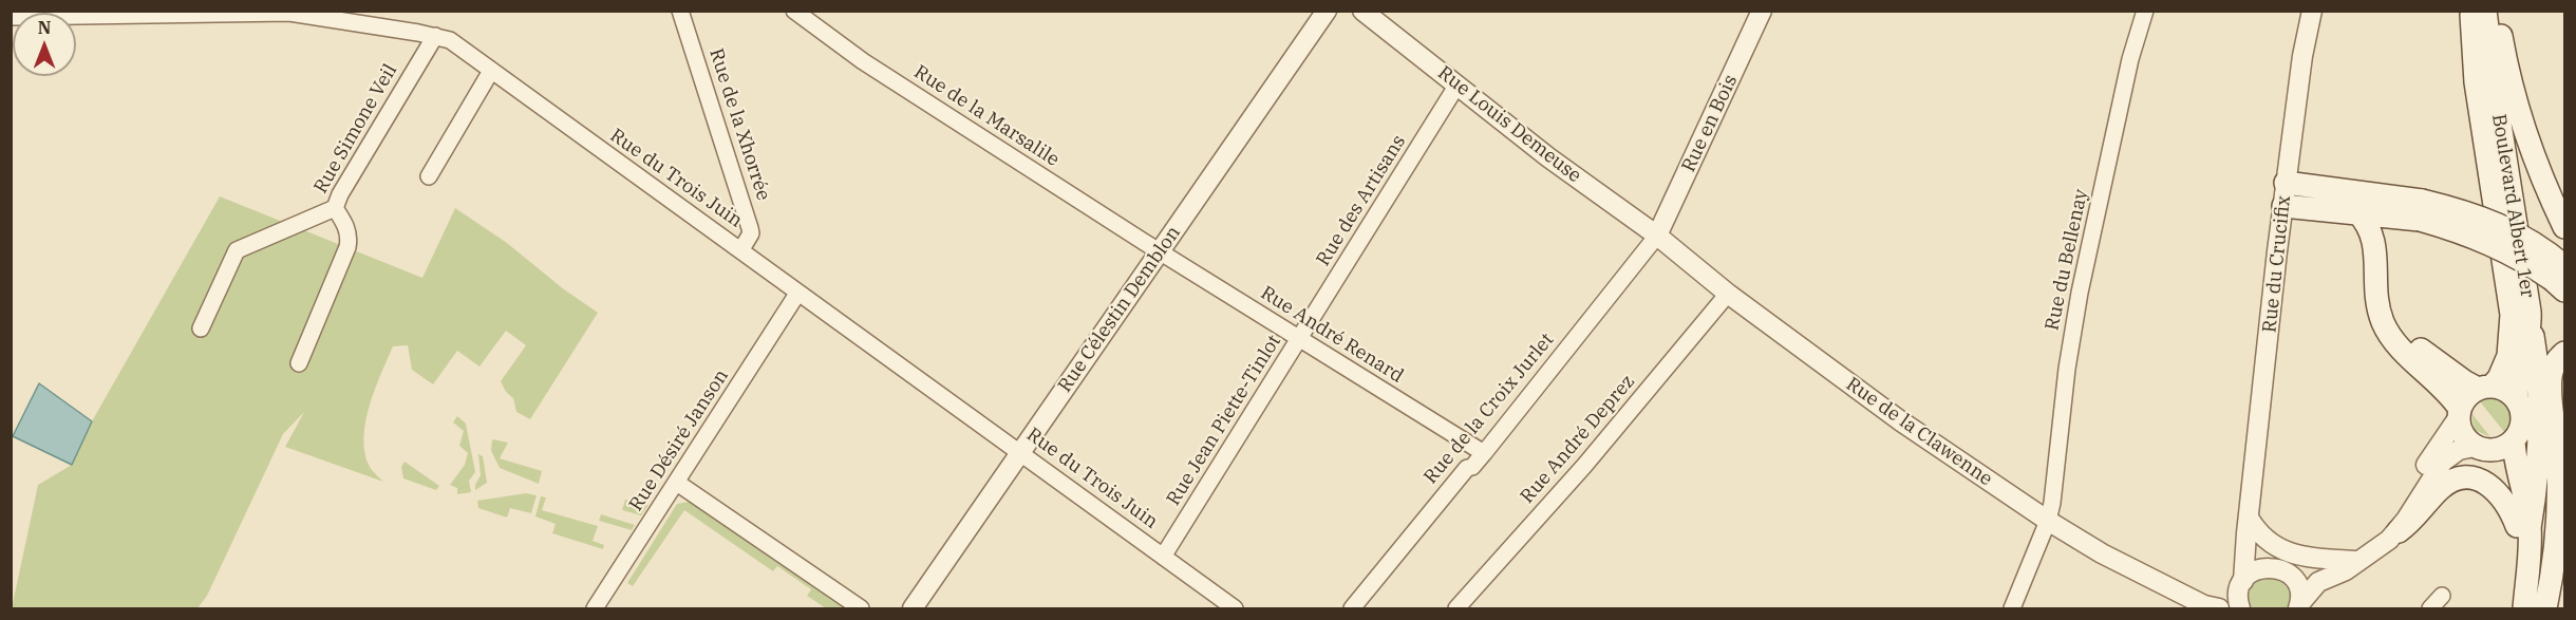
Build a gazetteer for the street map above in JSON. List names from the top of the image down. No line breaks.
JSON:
{"streets":{"main road":["Boulevard Albert 1er"],"street":["Rue de la Marsalile","Rue en Bois","Rue de la Xhorrée","Rue Louis Demeuse","Rue Simone Veil","Rue du Trois Juin","Rue des Artisans","Rue du Bellenay","Rue du Crucifix","Rue Célestin Demblon","Rue André Renard","Rue de la Croix Jurlet","Rue Jean Piette-Tinlot","Rue de la Clawenne","Rue André Deprez","Rue Désiré Janson"]},"crossings":[["Rue de la Marsalile","Rue Célestin Demblon"],["Rue de la Marsalile","Rue André Renard"],["Rue en Bois","Rue Louis Demeuse"],["Rue en Bois","Rue de la Croix Jurlet"],["Rue en Bois","Rue de la Clawenne"],["Rue de la Xhorrée","Rue du Trois Juin"],["Rue Louis Demeuse","Rue des Artisans"],["Rue Louis Demeuse","Rue de la Croix Jurlet"],["Rue Louis Demeuse","Rue de la Clawenne"],["Rue Simone Veil","Rue du Trois Juin"],["Rue du Trois Juin","Rue Célestin Demblon"],["Rue du Trois Juin","Rue Jean Piette-Tinlot"],["Rue du Trois Juin","Rue Désiré Janson"],["Rue des Artisans","Rue André Renard"],["Rue des Artisans","Rue Jean Piette-Tinlot"],["Rue du Bellenay","Rue de la Clawenne"],["Rue Célestin Demblon","Rue André Renard"],["Rue André Renard","Rue de la Croix Jurlet"],["Rue André Renard","Rue Jean Piette-Tinlot"],["Rue de la Croix Jurlet","Rue de la Clawenne"],["Rue de la Clawenne","Rue André Deprez"]],"north":"top"}
